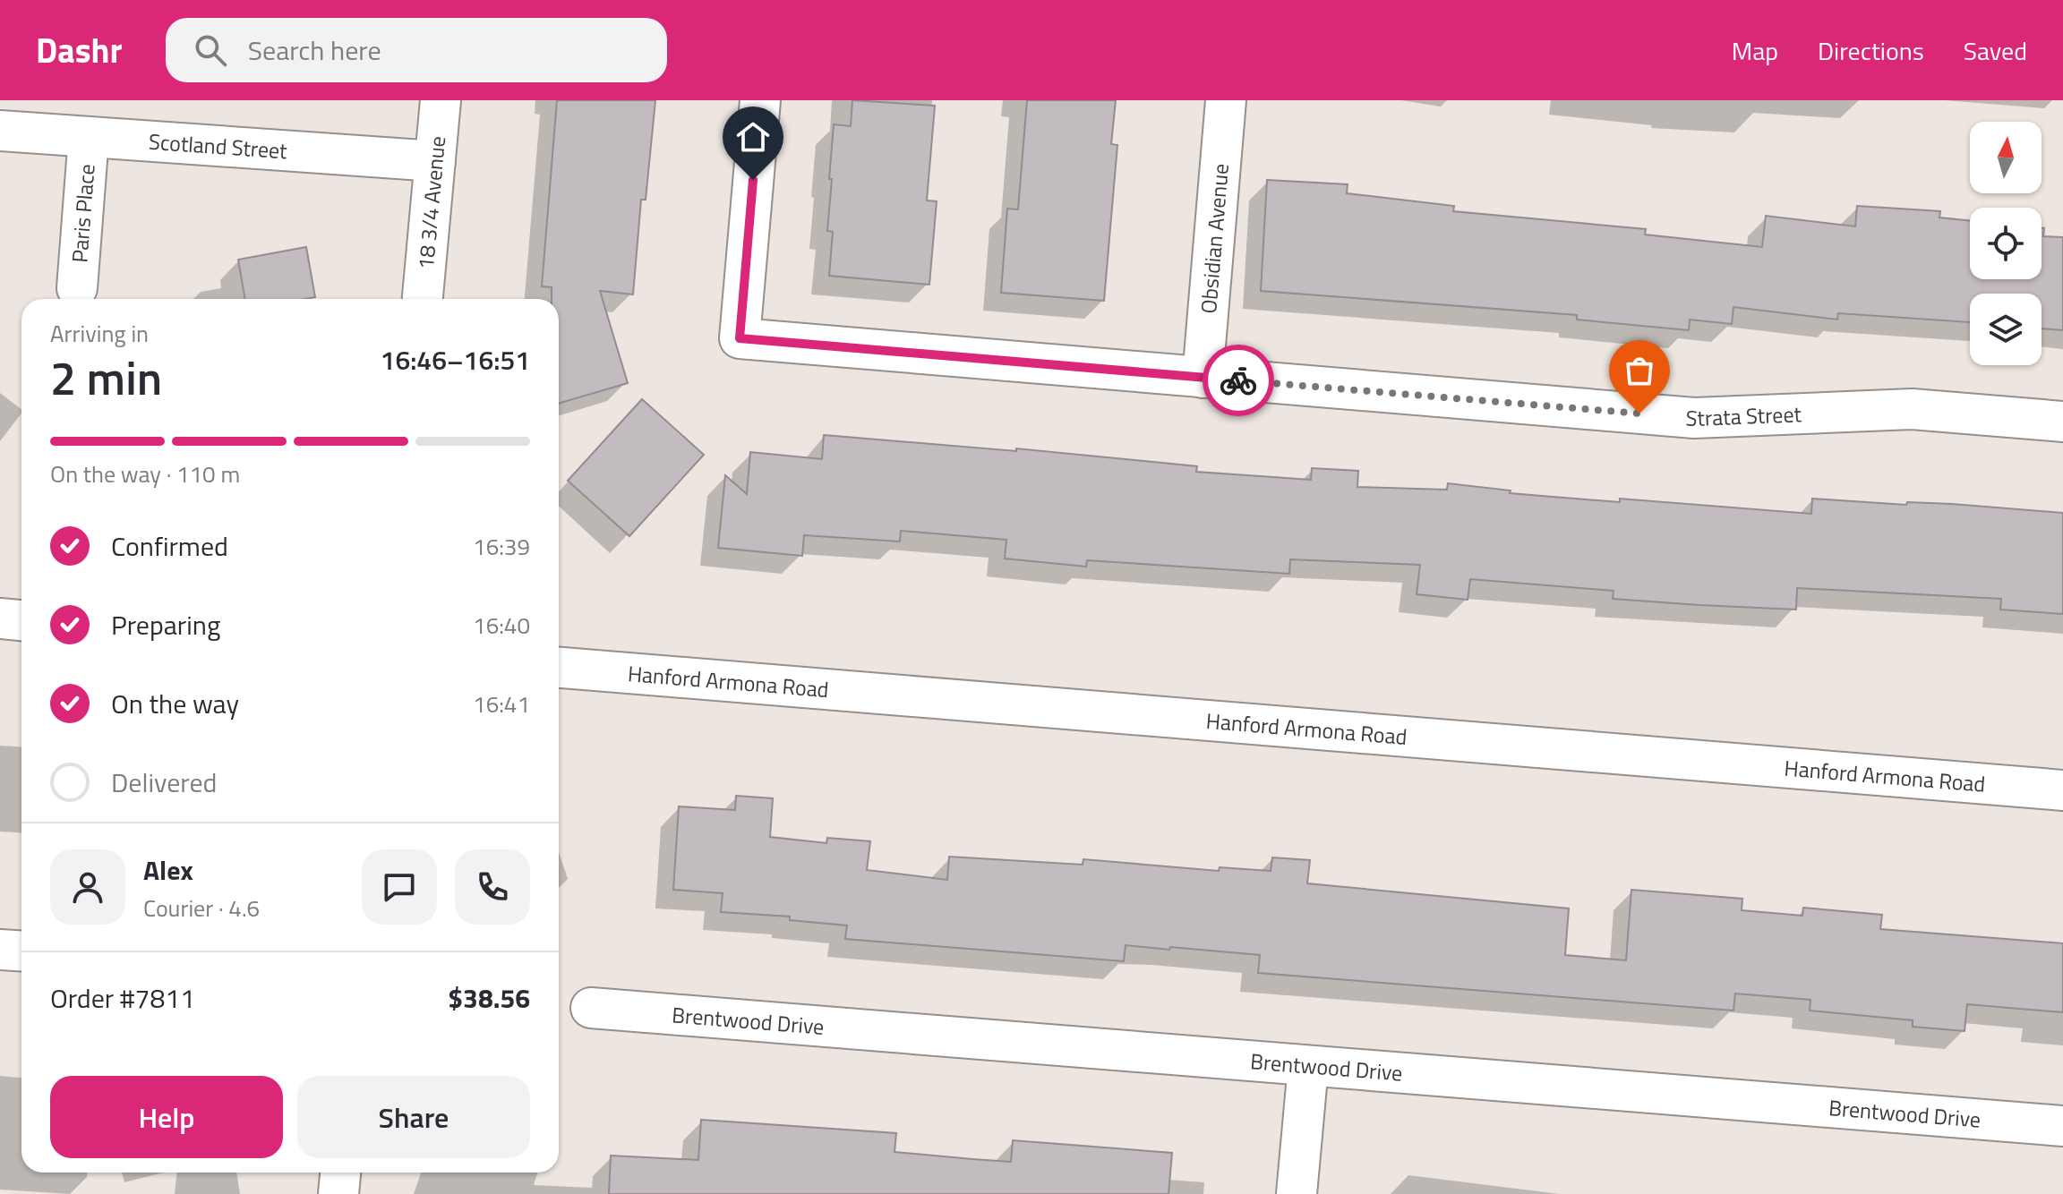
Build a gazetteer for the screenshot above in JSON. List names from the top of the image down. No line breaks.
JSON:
{"streets":{"street":["Scotland Street","18 3/4 Avenue","Paris Place","Obsidian Avenue","Strata Street","Hanford Armona Road","Brentwood Drive"]},"crossings":[["Scotland Street","18 3/4 Avenue"],["Scotland Street","Paris Place"],["Obsidian Avenue","Strata Street"]],"north":"top","page":{"header":"Dashr","search":"Search here","nav":["Map","Directions","Saved"],"heading":["2 min","Arriving in","16:46–16:51"],"panel":["Alex","Courier · 4.6","Order #7811","$38.56"],"bar":"On the way · 110 m","list":[["Confirmed","16:39"],["Preparing","16:40"],["On the way","16:41"],"Delivered"],"buttons":["Help","Share"]}}
